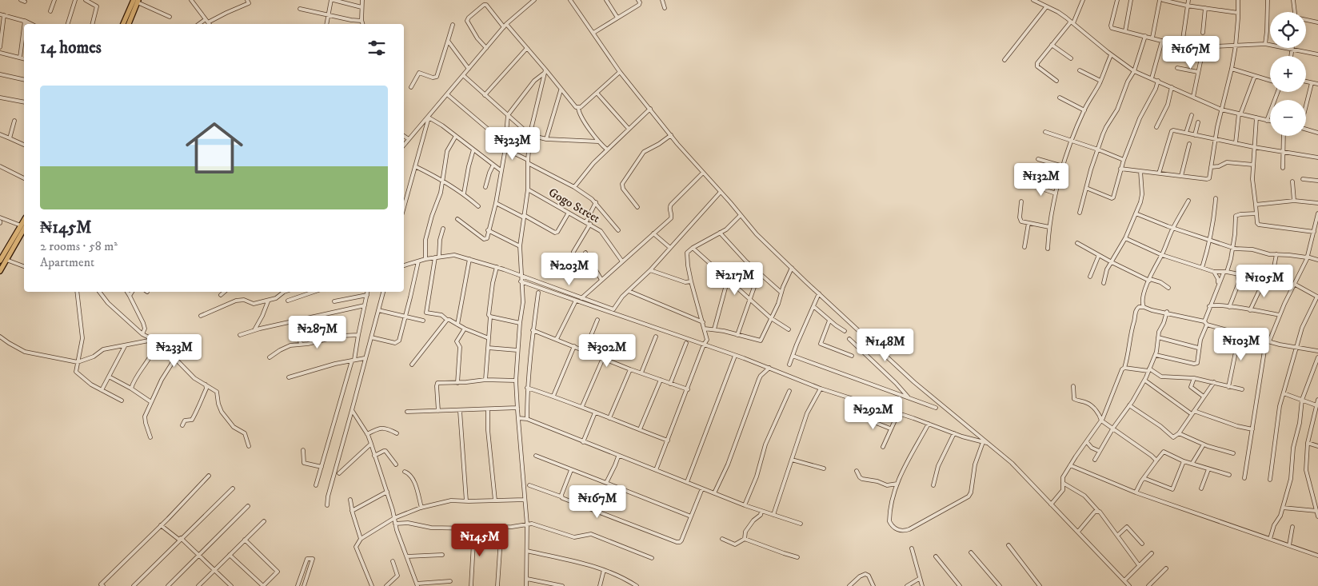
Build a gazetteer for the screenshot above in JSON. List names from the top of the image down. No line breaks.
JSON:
{"streets":{"street":["Gogo Street"]},"page":{"map_buttons":["+","−"],"heading":"14 homes","price":["₦167M","₦323M","₦132M","₦203M","₦217M","₦105M","₦287M","₦103M","₦148M","₦233M","₦302M","₦292M","₦167M","₦145M"],"list":[{"name":"₦145M","note":"2 rooms · 58 m² · Apartment"}]}}
